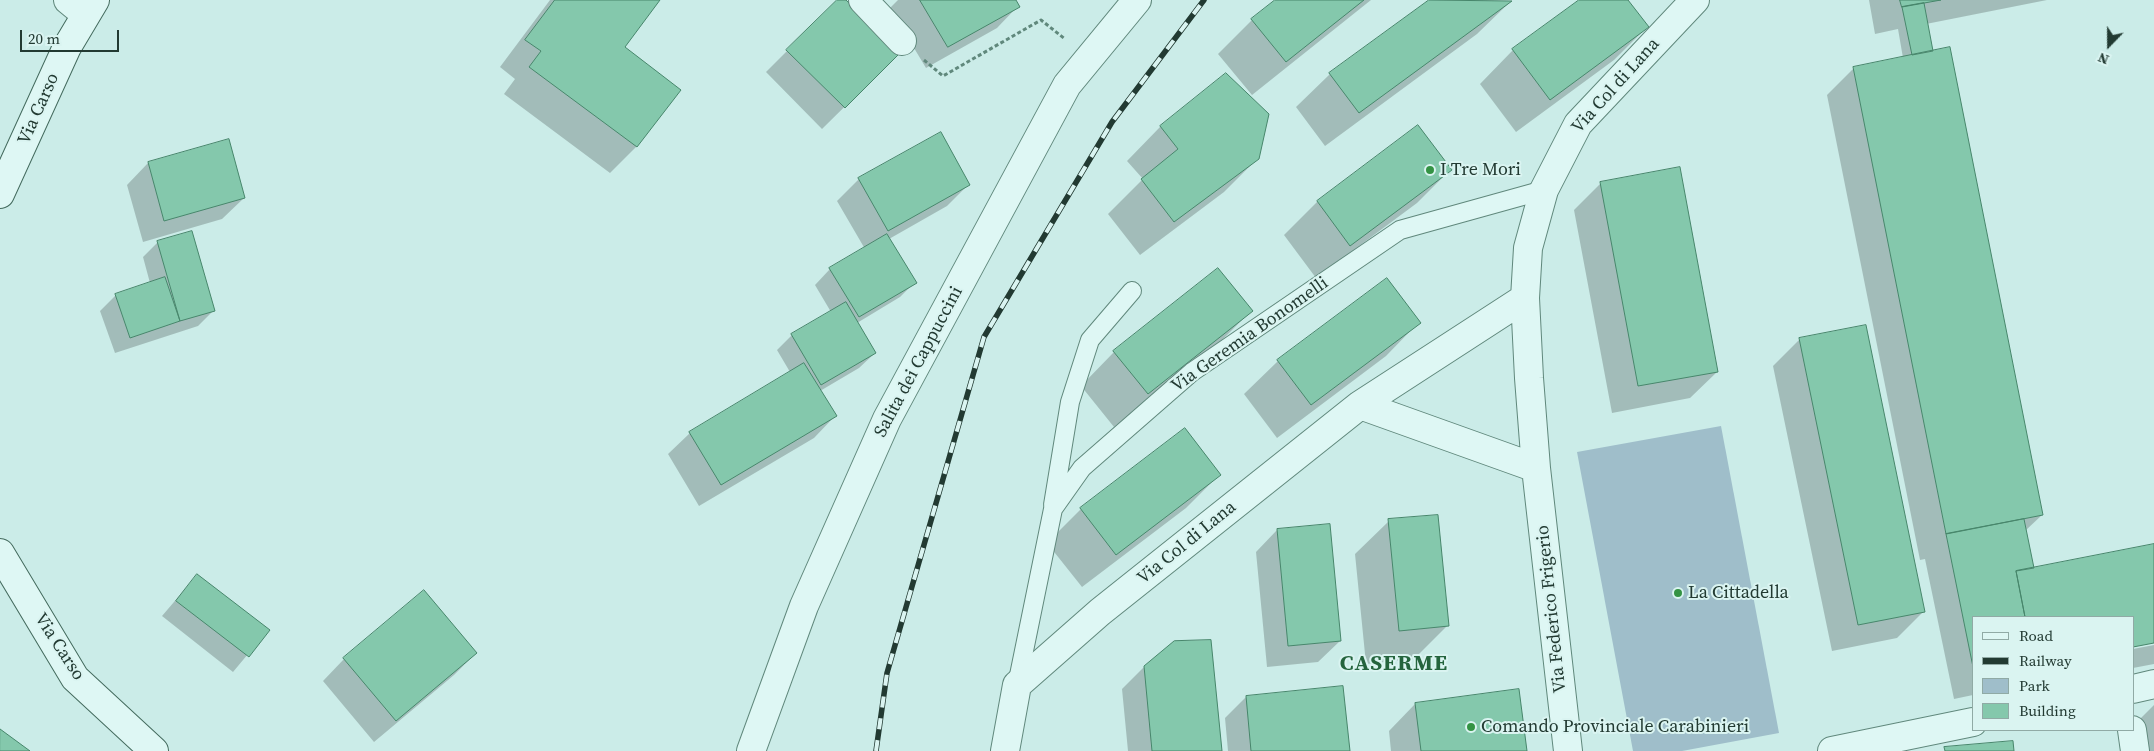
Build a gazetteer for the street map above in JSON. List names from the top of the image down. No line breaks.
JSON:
{"streets":{"street":["Via Col di Lana","Via Carso","Via Geremia Bonomelli","Salita dei Cappuccini","Via Federico Frigerio"]},"crossings":[["Via Col di Lana","Via Geremia Bonomelli"],["Via Col di Lana","Via Federico Frigerio"]],"districts":["CASERME"],"places":["I Tre Mori","La Cittadella","Comando Provinciale Carabinieri"],"legend":["Road","Railway","Park","Building"],"scale_bar":"20 m","north":"bottom"}
